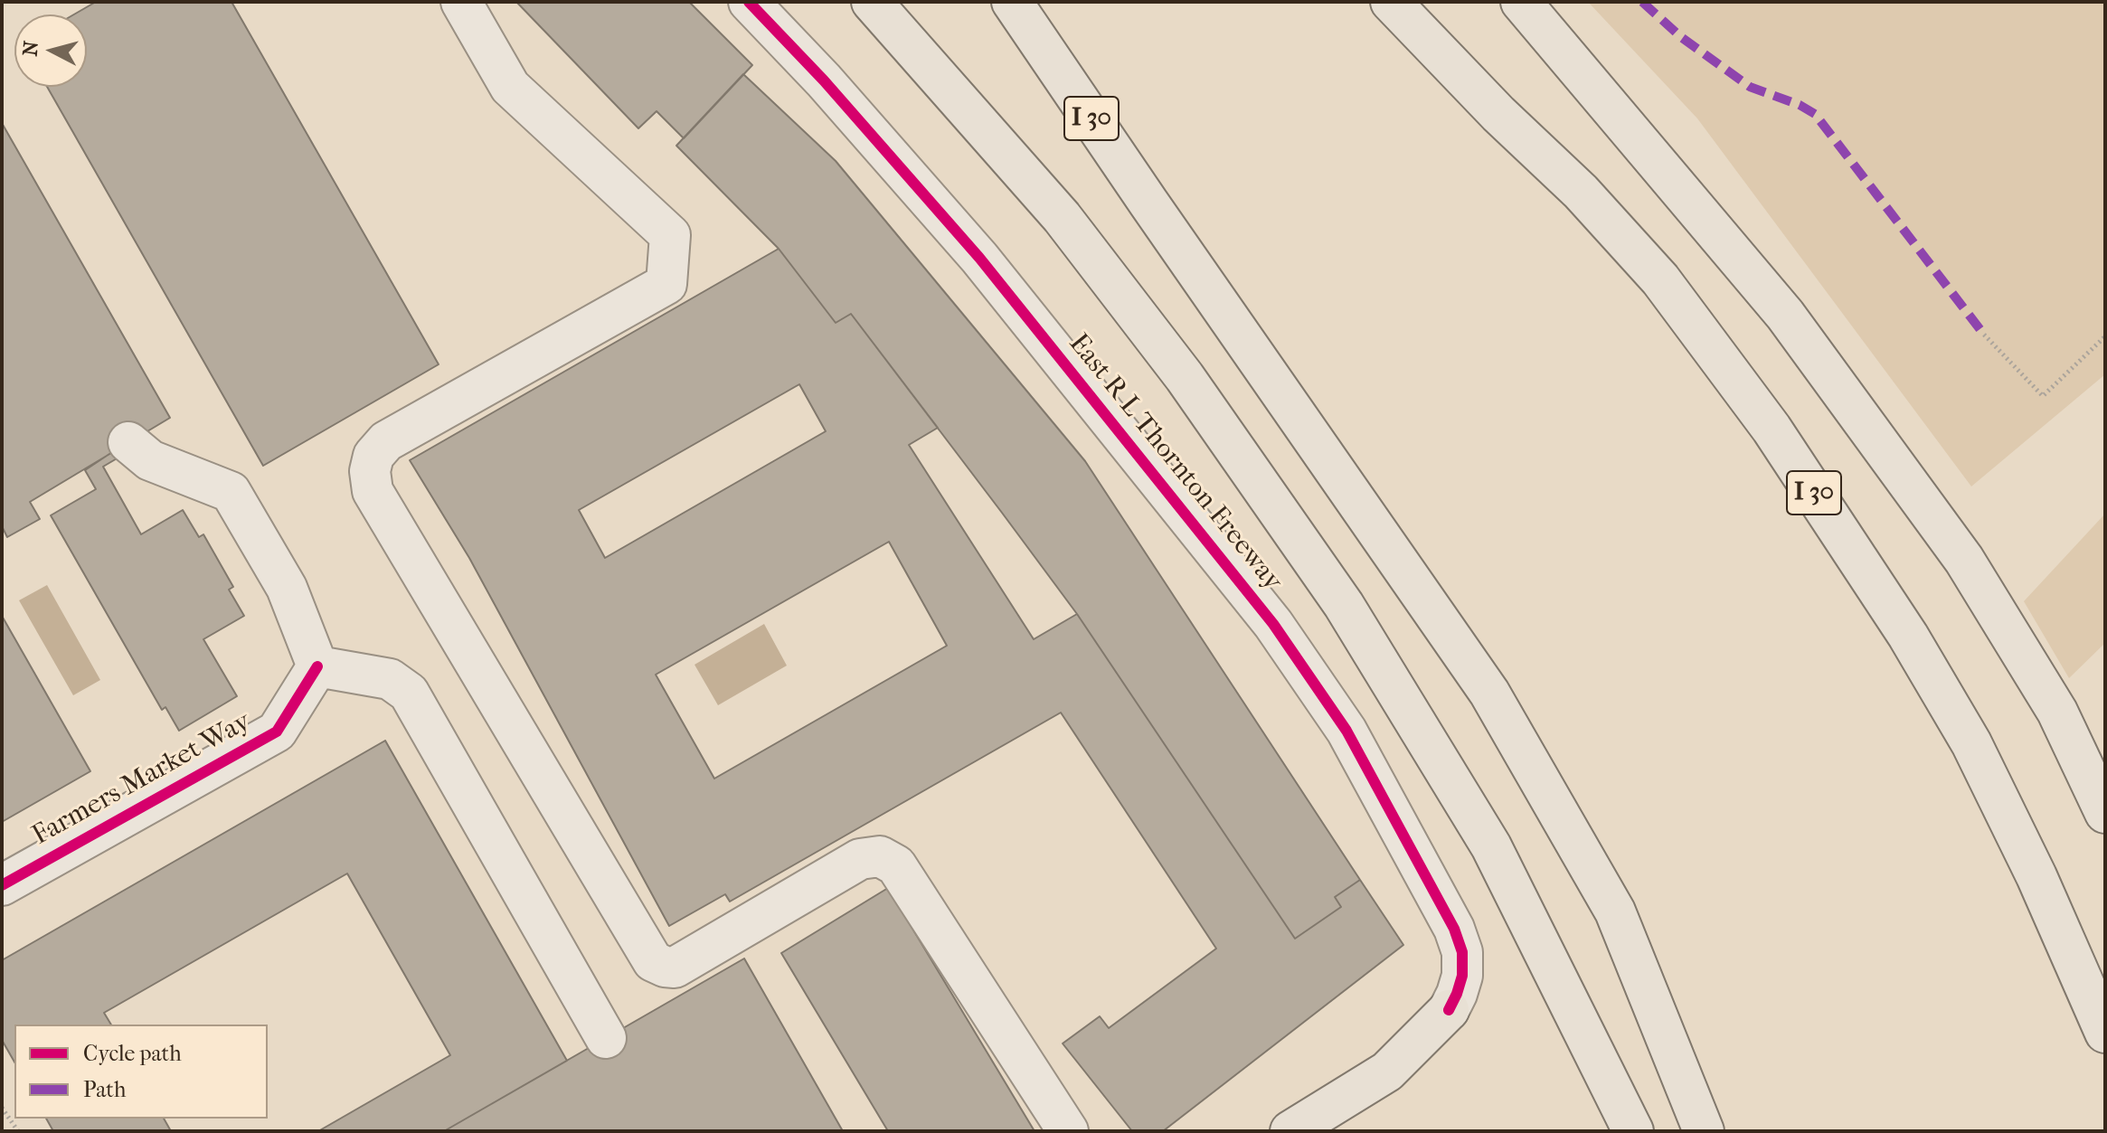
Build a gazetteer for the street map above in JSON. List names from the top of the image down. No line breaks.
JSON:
{"streets":{"main road":["I 30"],"street":["East R L Thornton Freeway","Farmers Market Way"]},"legend":["Cycle path","Path"],"north":"left"}
